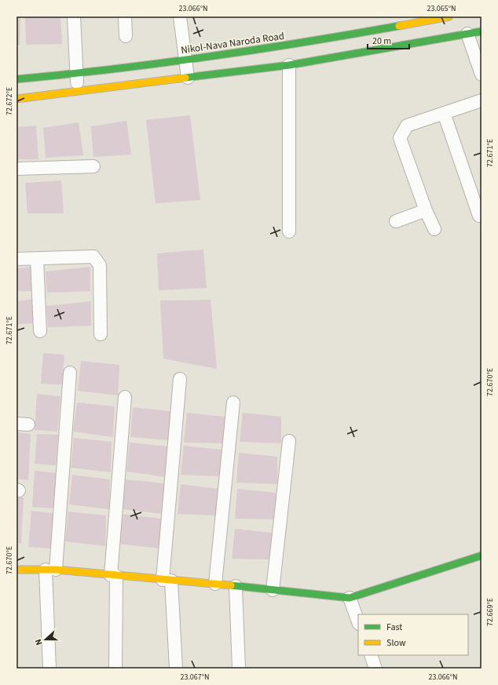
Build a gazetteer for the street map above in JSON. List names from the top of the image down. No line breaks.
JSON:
{"streets":{"street":["Nikol-Nava Naroda Road"]},"legend":["Fast","Slow"],"scale_bar":"20 m","north":"left","coordinates":["23.066°N","23.065°N","72.672°E","72.671°E","72.670°E","72.669°E","23.067°N"]}
